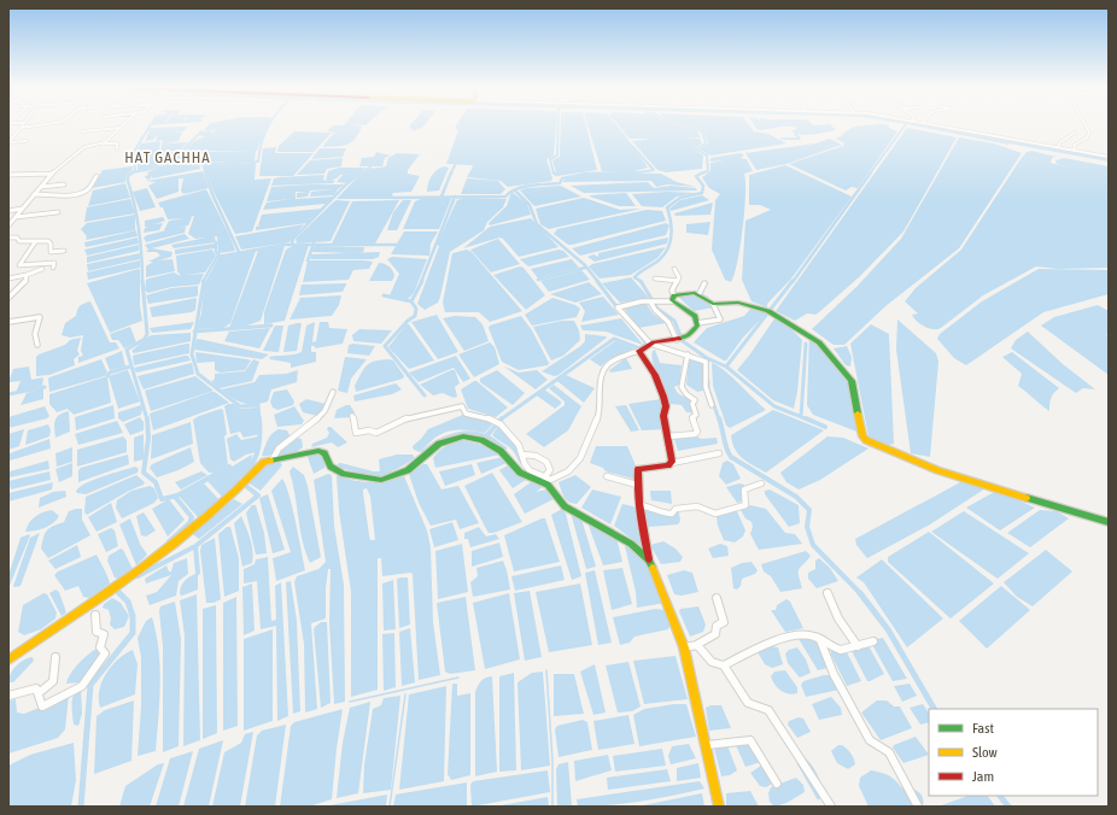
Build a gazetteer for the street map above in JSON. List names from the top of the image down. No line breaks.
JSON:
{"districts":["HAT GACHHA"],"legend":["Fast","Slow","Jam"]}
